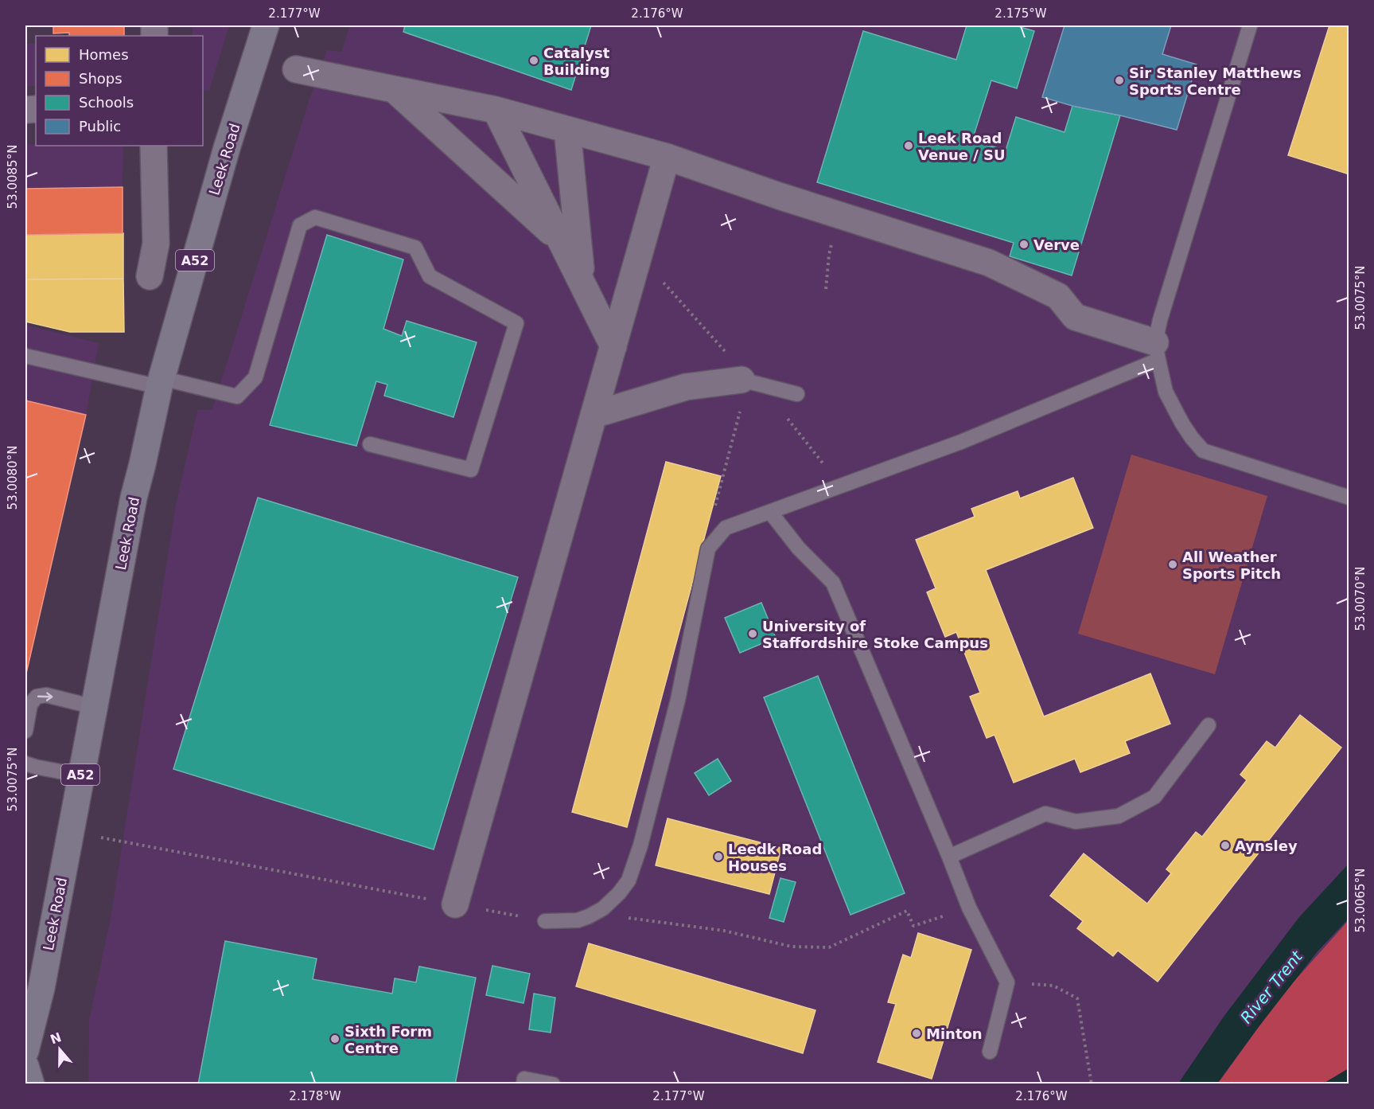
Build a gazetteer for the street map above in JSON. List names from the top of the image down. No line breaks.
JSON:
{"streets":{"highway":["Leek Road","A52"]},"water":["River Trent"],"places":["Catalyst Building","Sir Stanley Matthews Sports Centre","Leek Road Venue / SU","Verve","All Weather Sports Pitch","University of Staffordshire Stoke Campus","Aynsley","Leedk Road Houses","Minton","Sixth Form Centre"],"legend":["Homes","Shops","Schools","Public"],"north":"top","coordinates":["2.177°W","2.176°W","2.175°W","53.0085°N","53.0075°N","53.0080°N","53.0070°N","53.0065°N","2.178°W"]}
